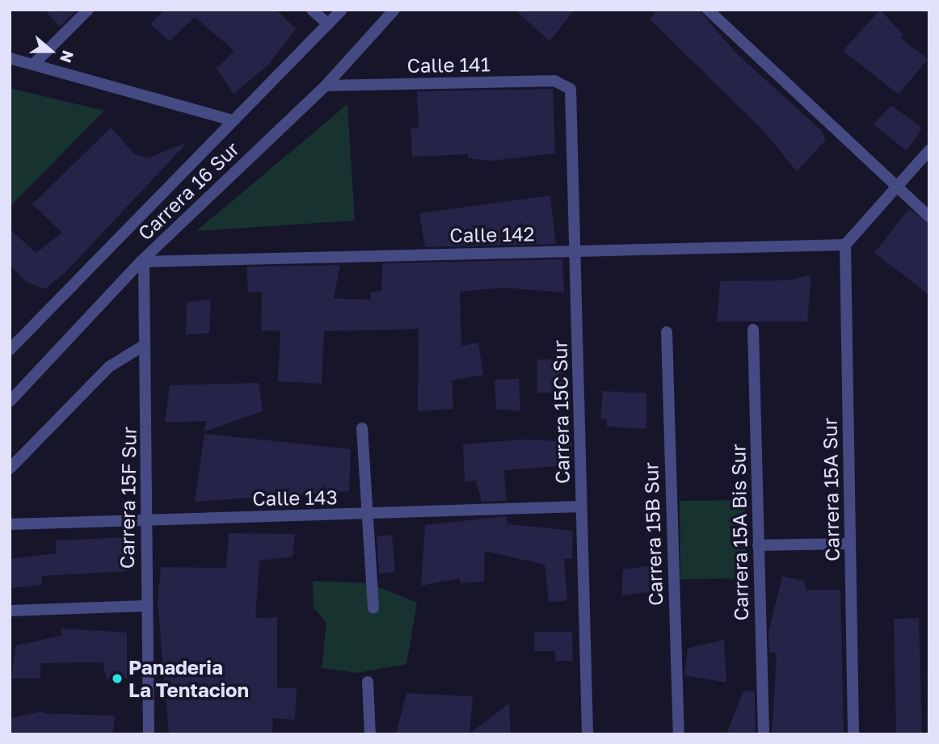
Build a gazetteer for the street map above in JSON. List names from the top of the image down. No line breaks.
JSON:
{"streets":{"street":["Calle 141","Carrera 16 Sur","Calle 142","Carrera 15C Sur","Carrera 15A Sur","Carrera 15F Sur","Calle 143","Carrera 15A Bis Sur","Carrera 15B Sur"]},"crossings":[["Calle 141","Carrera 16 Sur"],["Calle 141","Carrera 15C Sur"],["Carrera 16 Sur","Calle 142"],["Carrera 16 Sur","Carrera 15F Sur"],["Calle 142","Carrera 15C Sur"],["Calle 142","Carrera 15A Sur"],["Calle 142","Carrera 15F Sur"],["Carrera 15C Sur","Calle 143"],["Carrera 15F Sur","Calle 143"]],"places":["Panaderia La Tentacion"],"north":"right"}
